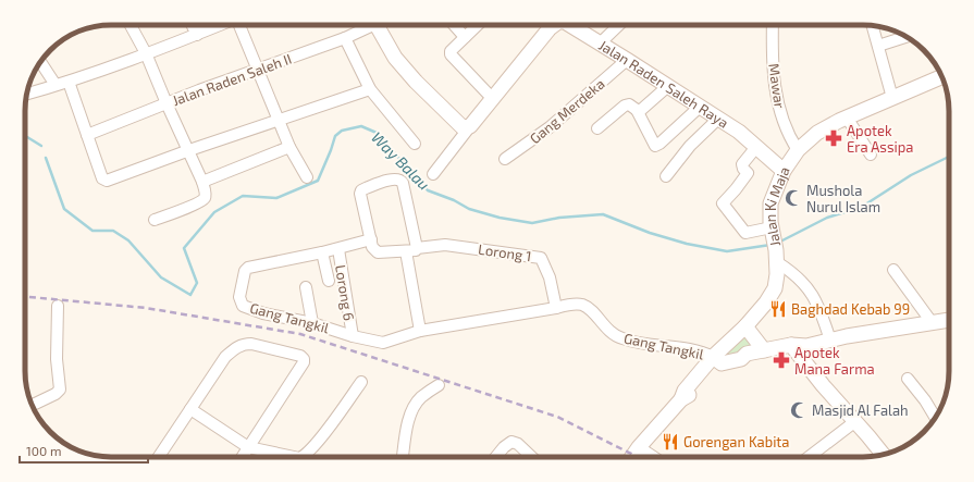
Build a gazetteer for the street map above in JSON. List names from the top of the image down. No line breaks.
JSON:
{"streets":{"main road":["Jalan Raden Saleh Raya","Jalan Ki Maja"],"street":["Jalan Raden Saleh II","Mawar","Gang Merdeka","Lorong 1","Lorong 6","Gang Tangkil"]},"crossings":[["Jalan Raden Saleh Raya","Gang Merdeka"],["Jalan Raden Saleh Raya","Jalan Ki Maja"],["Mawar","Jalan Ki Maja"],["Jalan Ki Maja","Gang Tangkil"],["Lorong 1","Gang Tangkil"],["Lorong 6","Gang Tangkil"]],"water":["Way Balau"],"places":{"pharmacy":["Apotek Era Assipa","Apotek Mana Farma"],"mosque":["Mushola Nurul Islam","Masjid Al Falah"],"restaurant":["Baghdad Kebab 99","Gorengan Kabita"]},"scale_bar":"100 m"}
